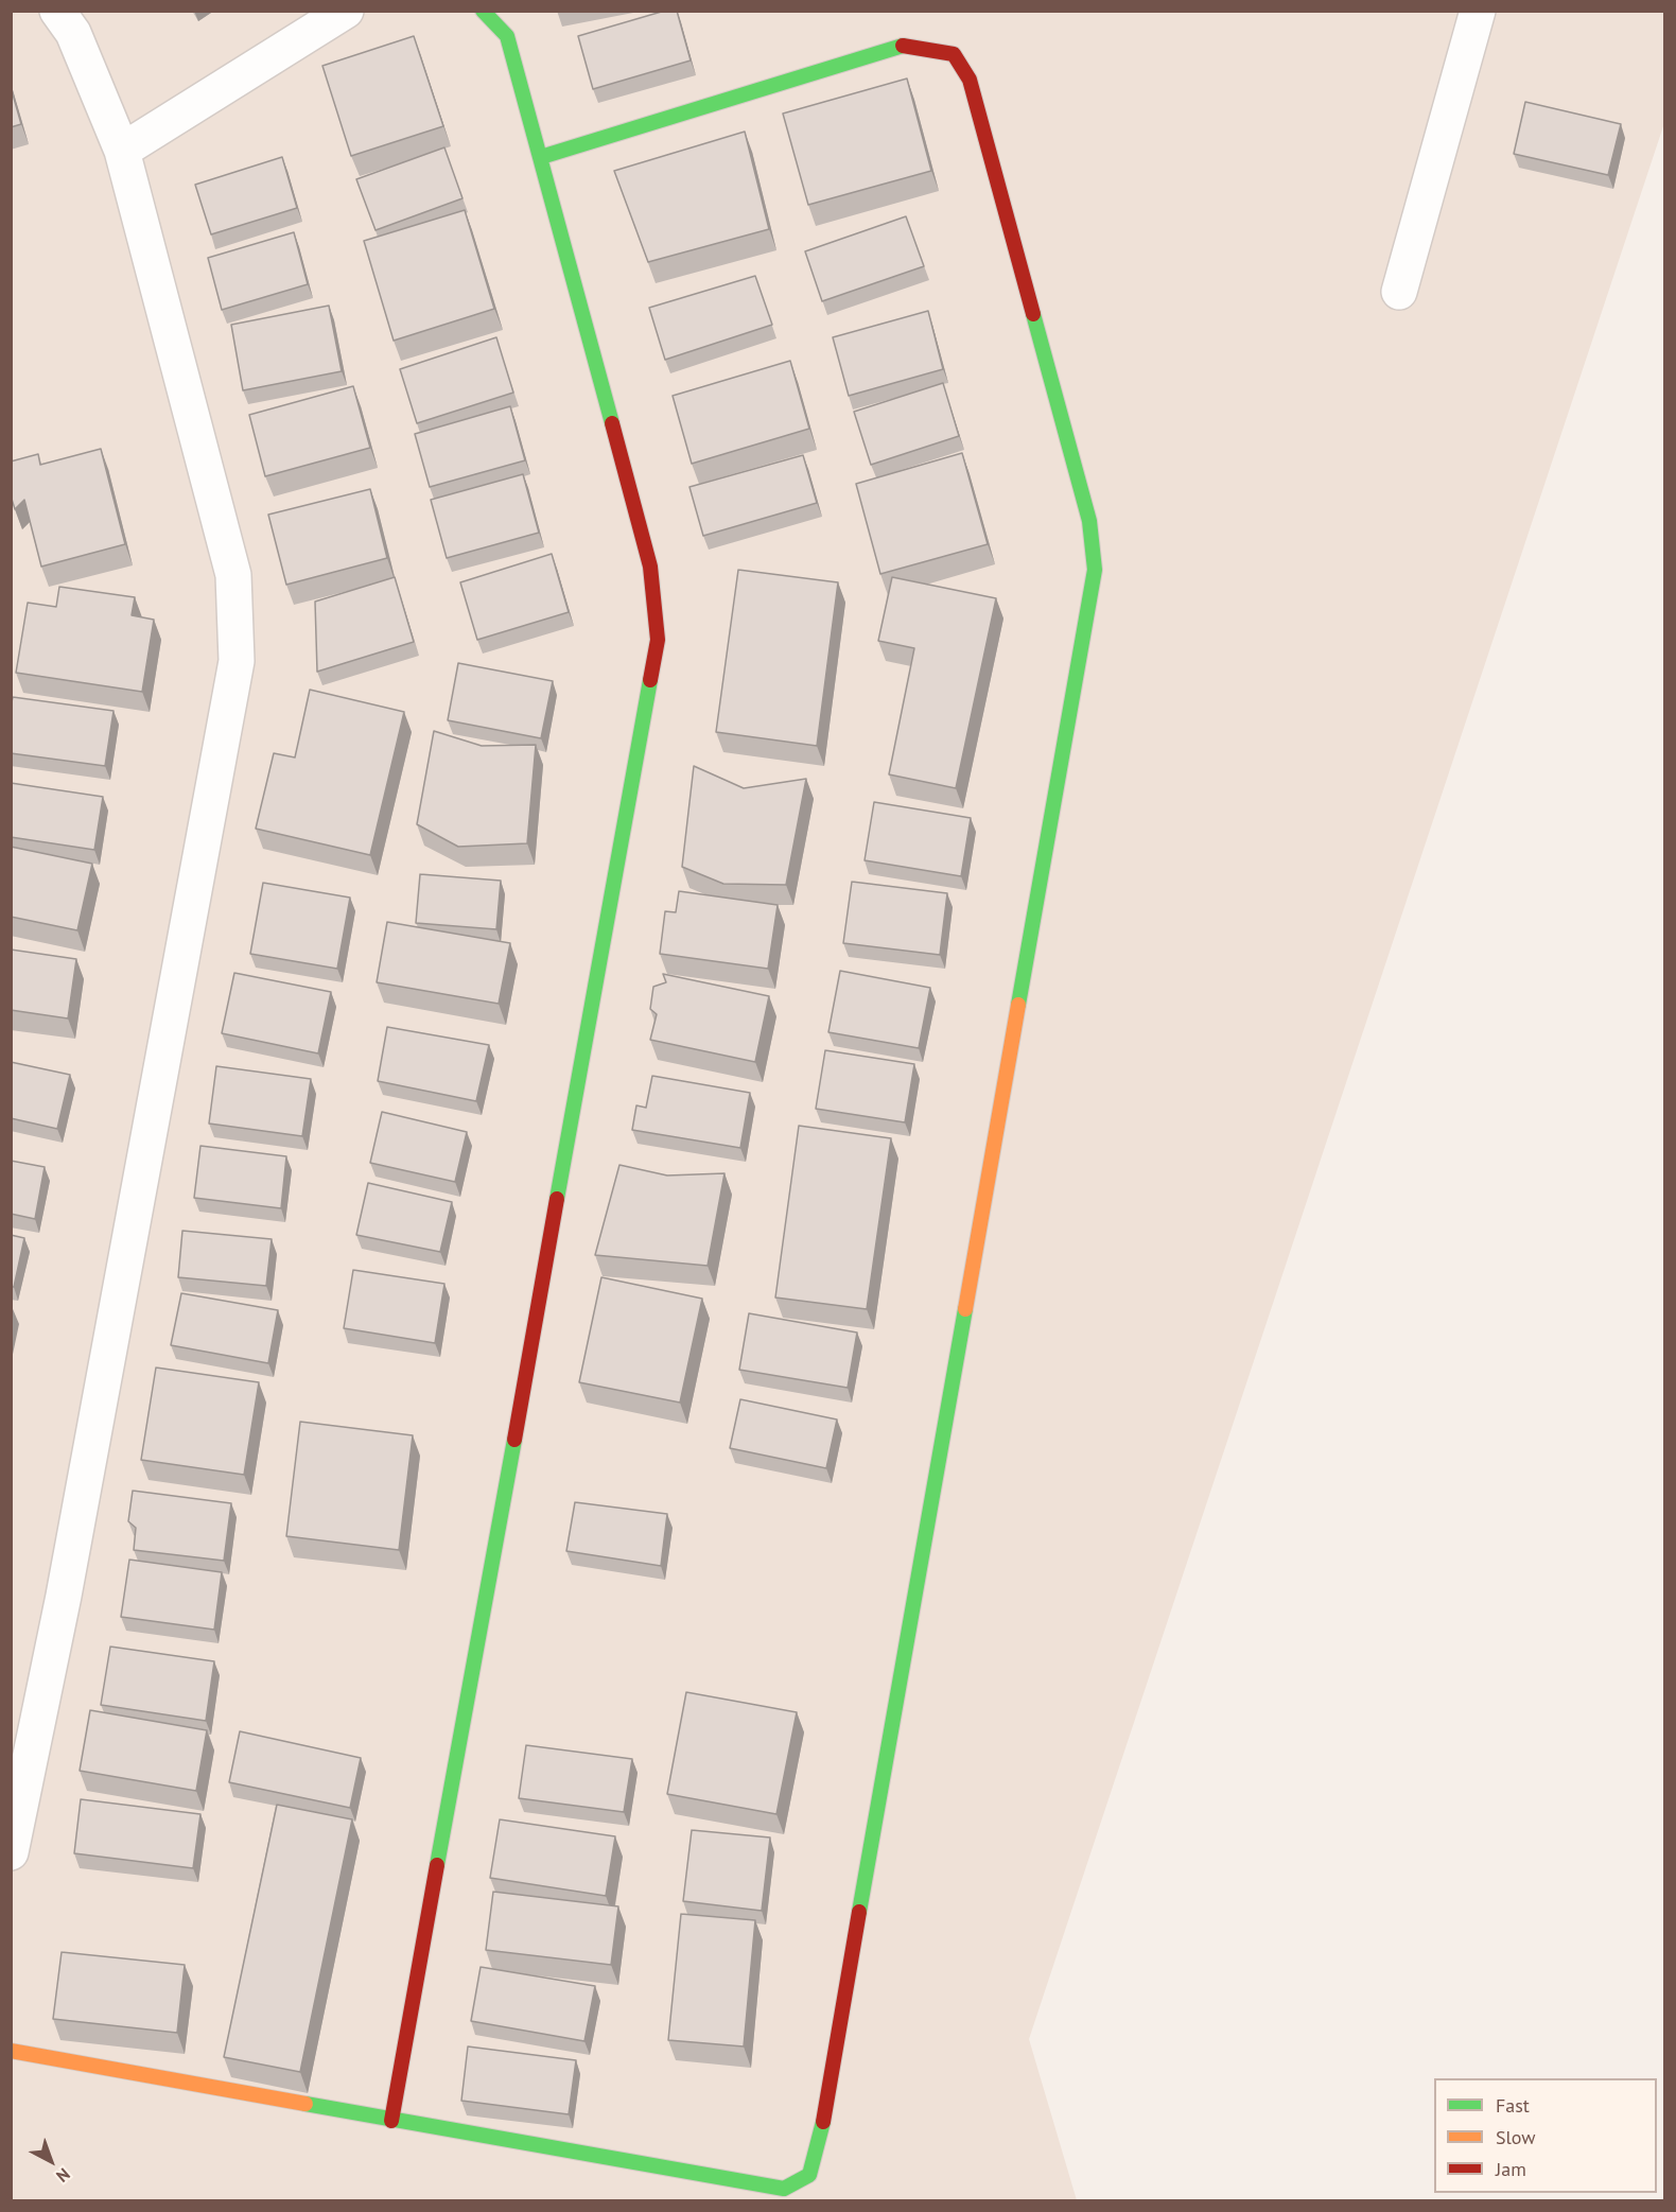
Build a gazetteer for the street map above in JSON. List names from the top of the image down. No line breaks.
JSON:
{"legend":["Fast","Slow","Jam"],"north":"bottom right"}
